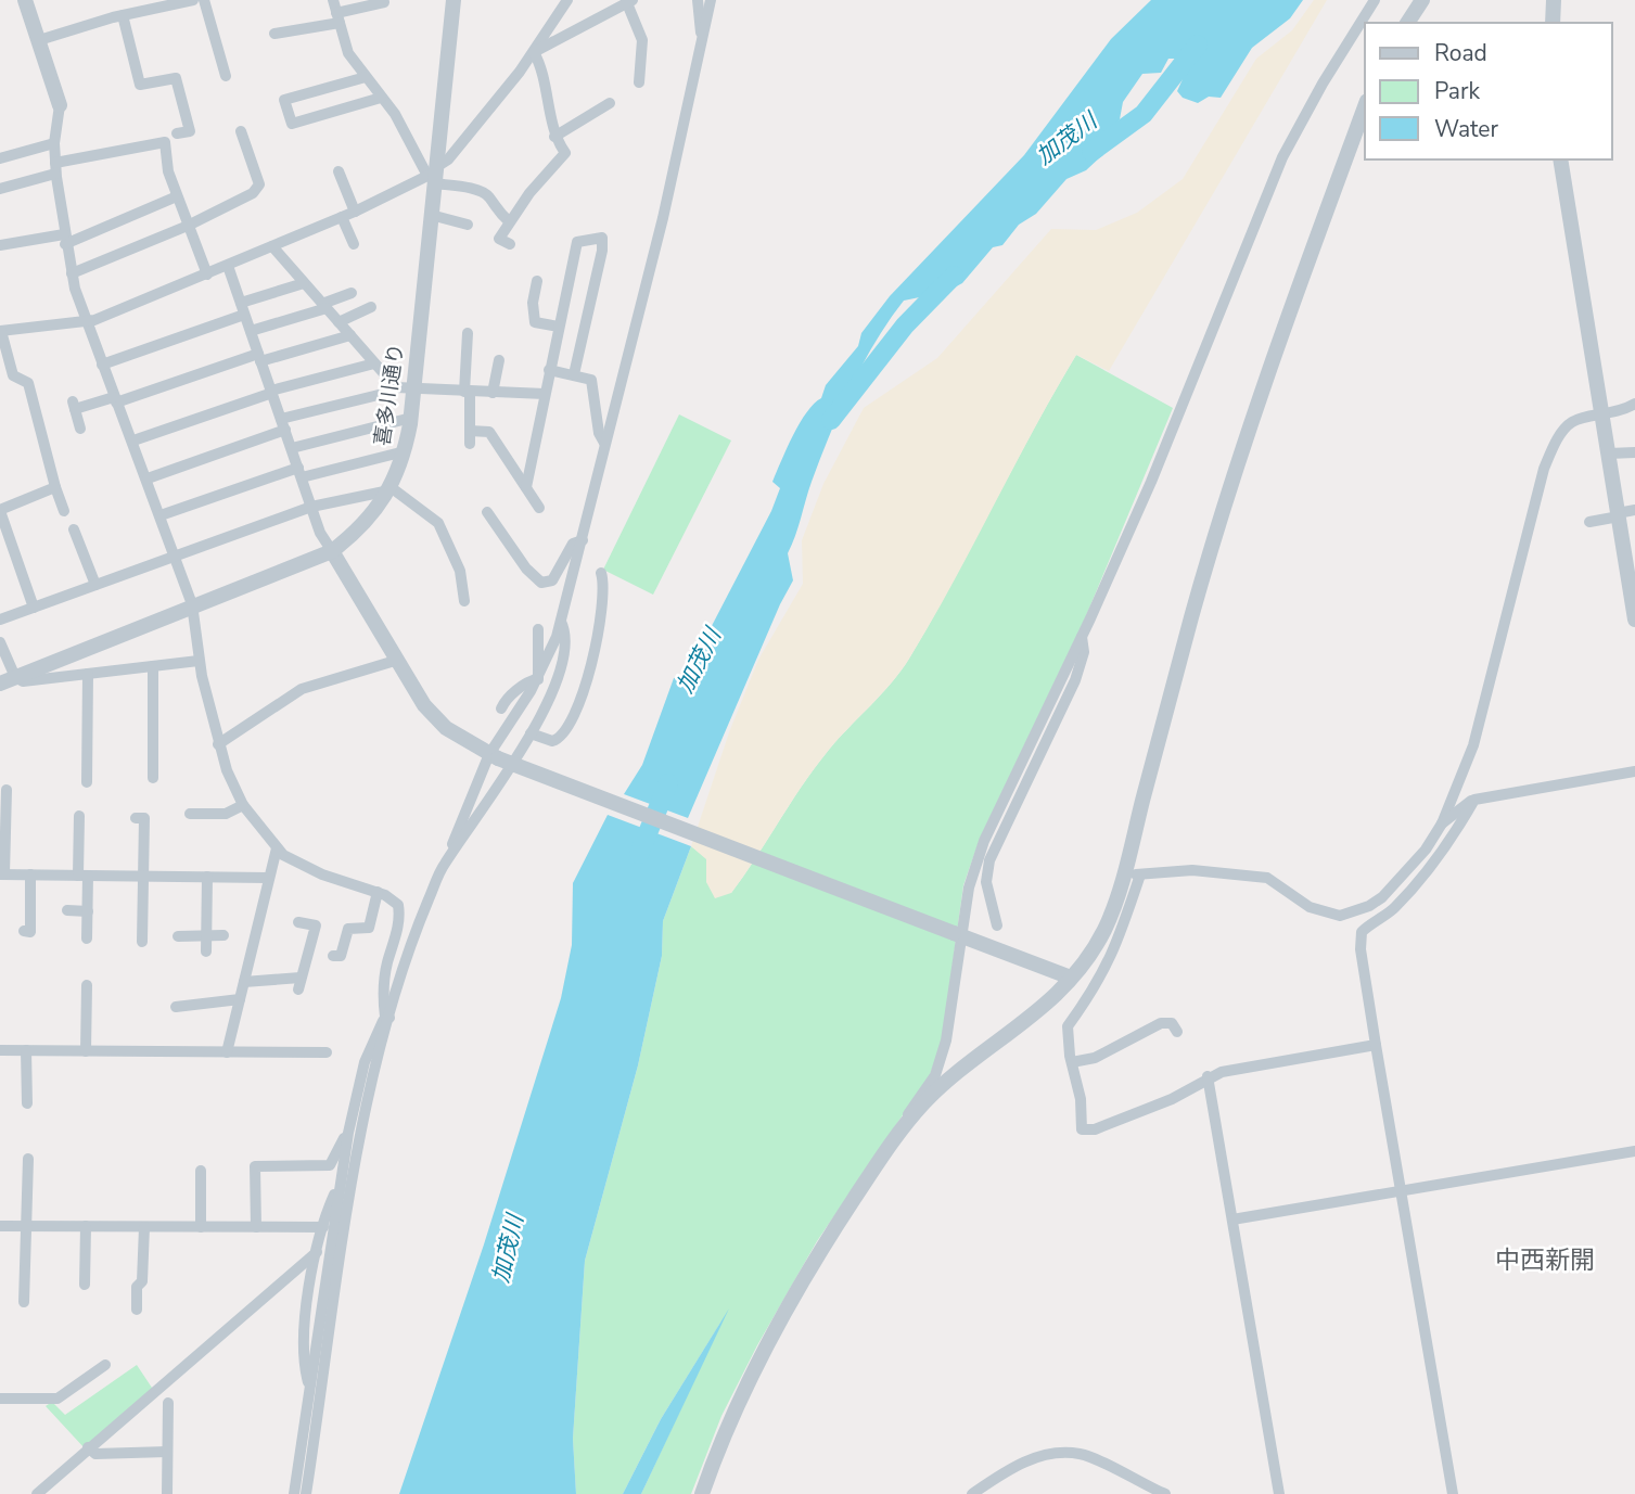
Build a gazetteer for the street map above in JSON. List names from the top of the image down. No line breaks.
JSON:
{"streets":{"street":["喜多川通り"]},"districts":["中西新開"],"water":["加茂川"],"legend":["Road","Park","Water"]}
